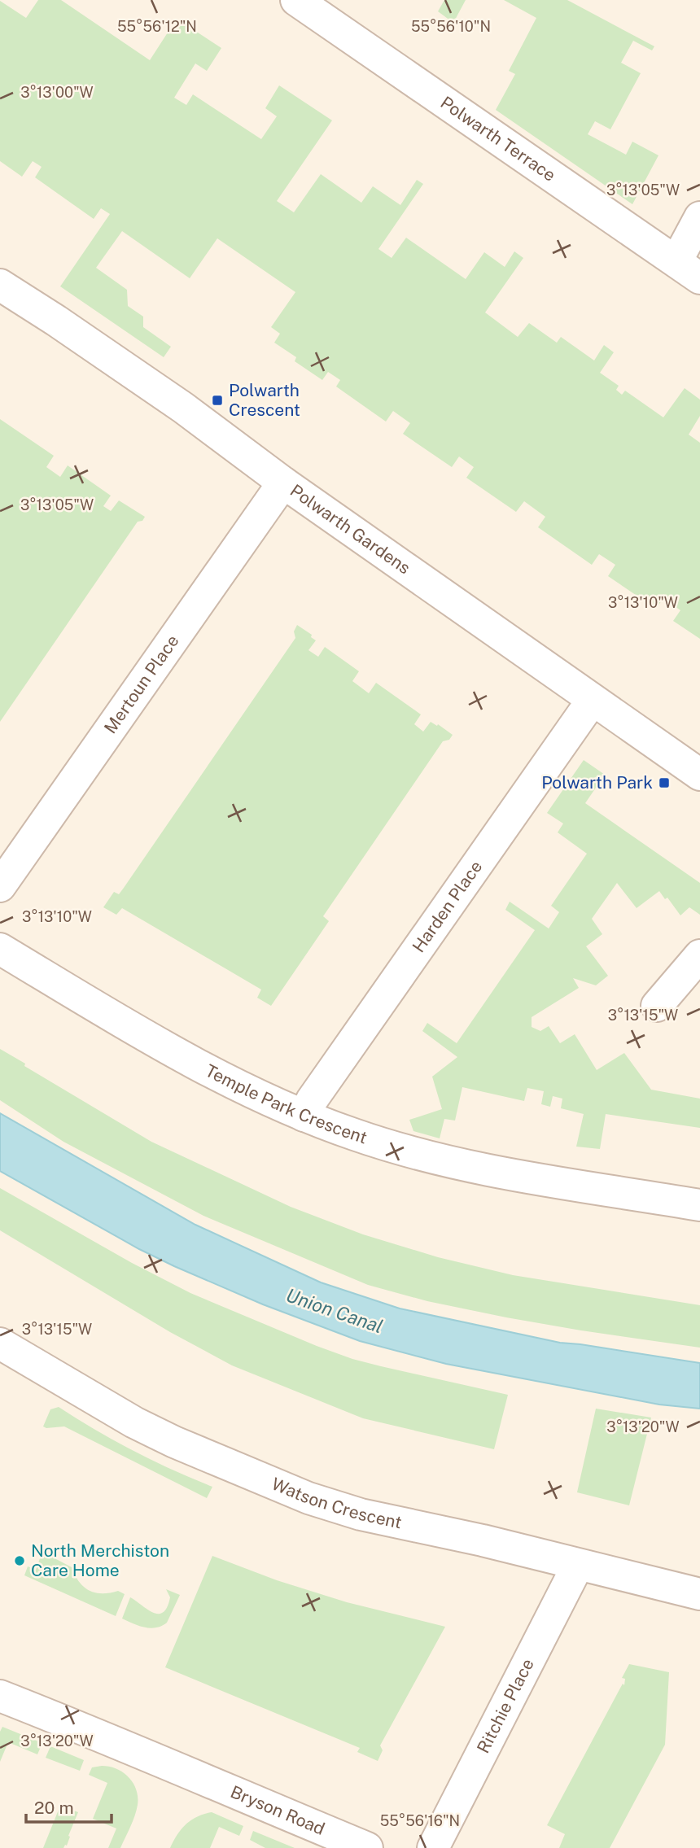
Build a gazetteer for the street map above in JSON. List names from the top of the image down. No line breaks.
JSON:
{"streets":{"street":["Polwarth Terrace","Polwarth Gardens","Mertoun Place","Harden Place","Temple Park Crescent","Watson Crescent","Ritchie Place","Bryson Road"]},"crossings":[["Polwarth Gardens","Mertoun Place"],["Polwarth Gardens","Harden Place"],["Harden Place","Temple Park Crescent"],["Watson Crescent","Ritchie Place"]],"water":["Union Canal"],"places":{"transit":["Polwarth Crescent","Polwarth Park"],"other":["North Merchiston Care Home"]},"scale_bar":"20 m","coordinates":["55°56'10\"N","55°56'12\"N","3°13'00\"W","3°13'05\"W","3°13'10\"W","3°13'15\"W","3°13'20\"W","55°56'16\"N"]}
